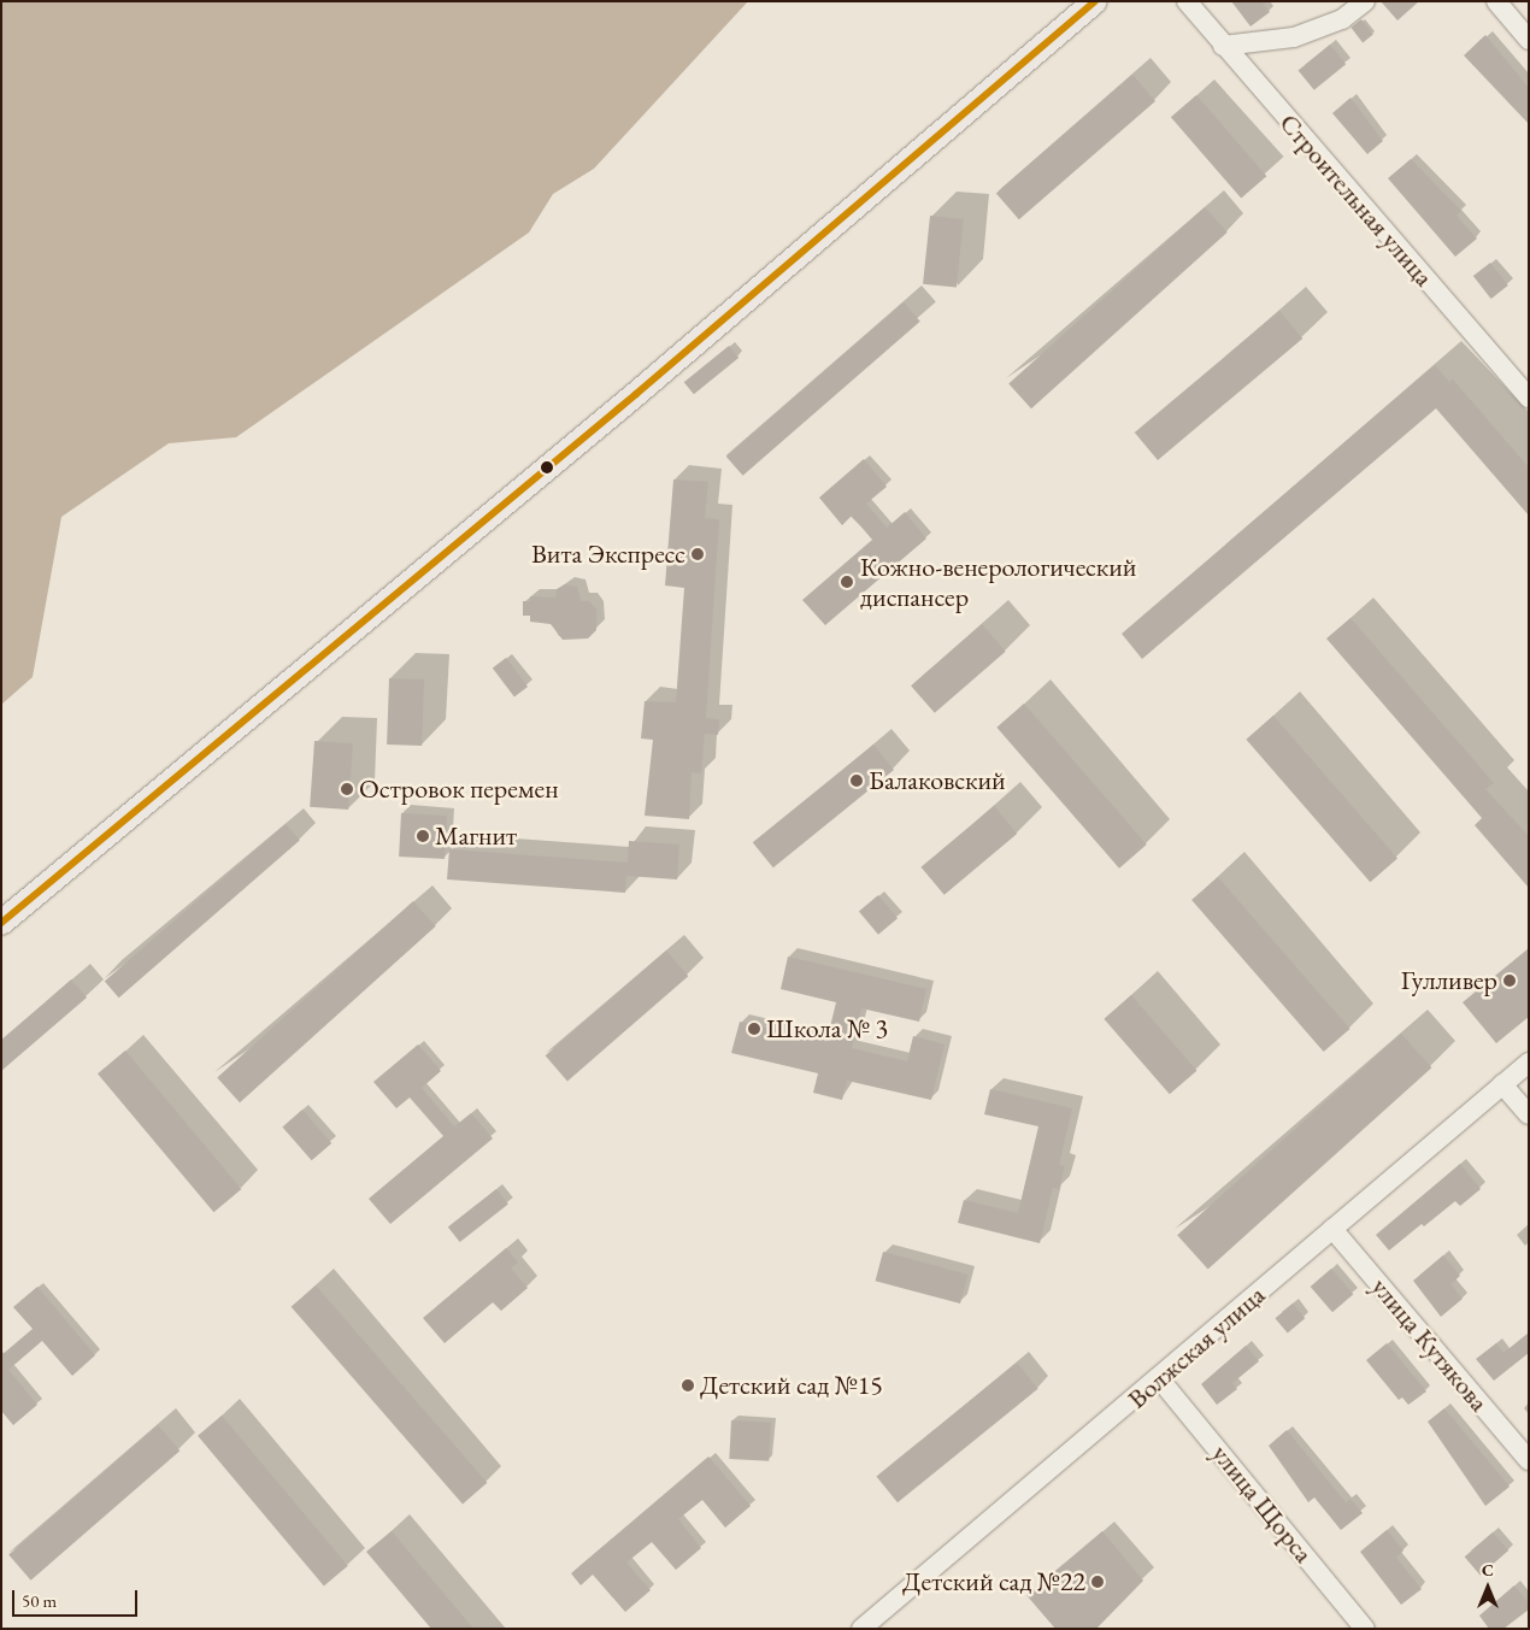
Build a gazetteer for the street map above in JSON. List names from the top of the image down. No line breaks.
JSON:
{"streets":{"street":["Строительная улица","улица Кутякова","Волжская улица","улица Щорса"]},"crossings":[["улица Кутякова","Волжская улица"],["Волжская улица","улица Щорса"]],"places":["Вита Экспресс","Кожно-венерологический диспансер","Балаковский","Островок перемен","Магнит","Гулливер","Школа № 3","Детский сад №15","Детский сад №22"],"scale_bar":"50 m","north":"top"}
